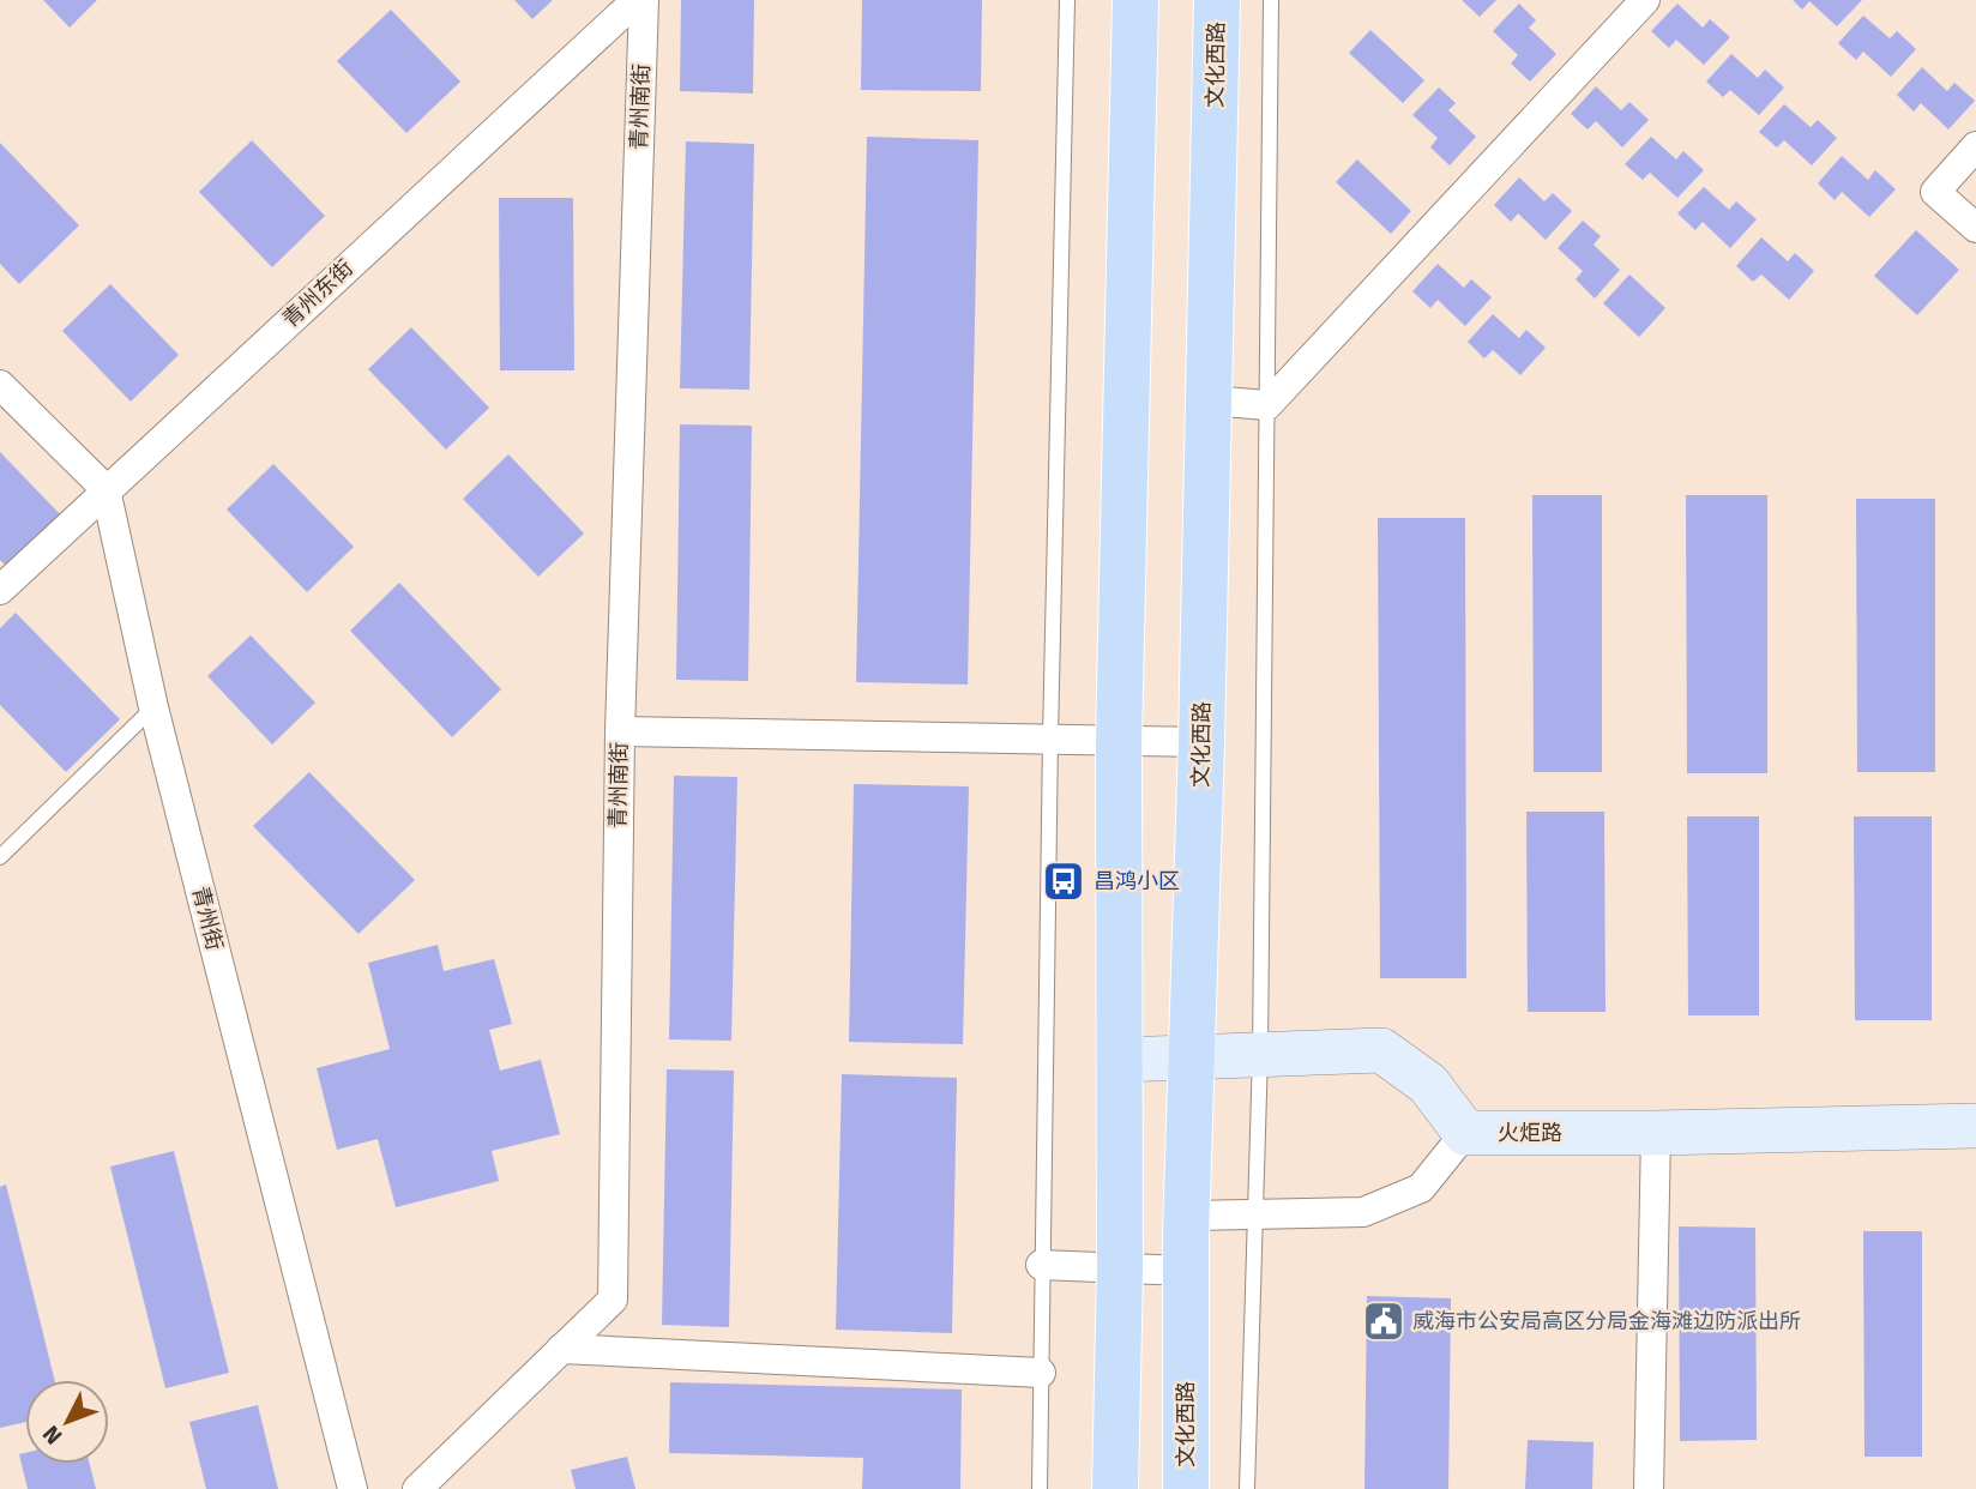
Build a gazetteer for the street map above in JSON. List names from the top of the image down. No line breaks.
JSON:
{"streets":{"main road":["文化西路","火炬路"],"street":["青州南街","青州东街","青州街"]},"crossings":[["青州东街","青州街"]],"places":{"bus stop":["昌鸿小区"],"public building":["威海市公安局高区分局金海滩边防派出所"]},"north":"bottom left"}
